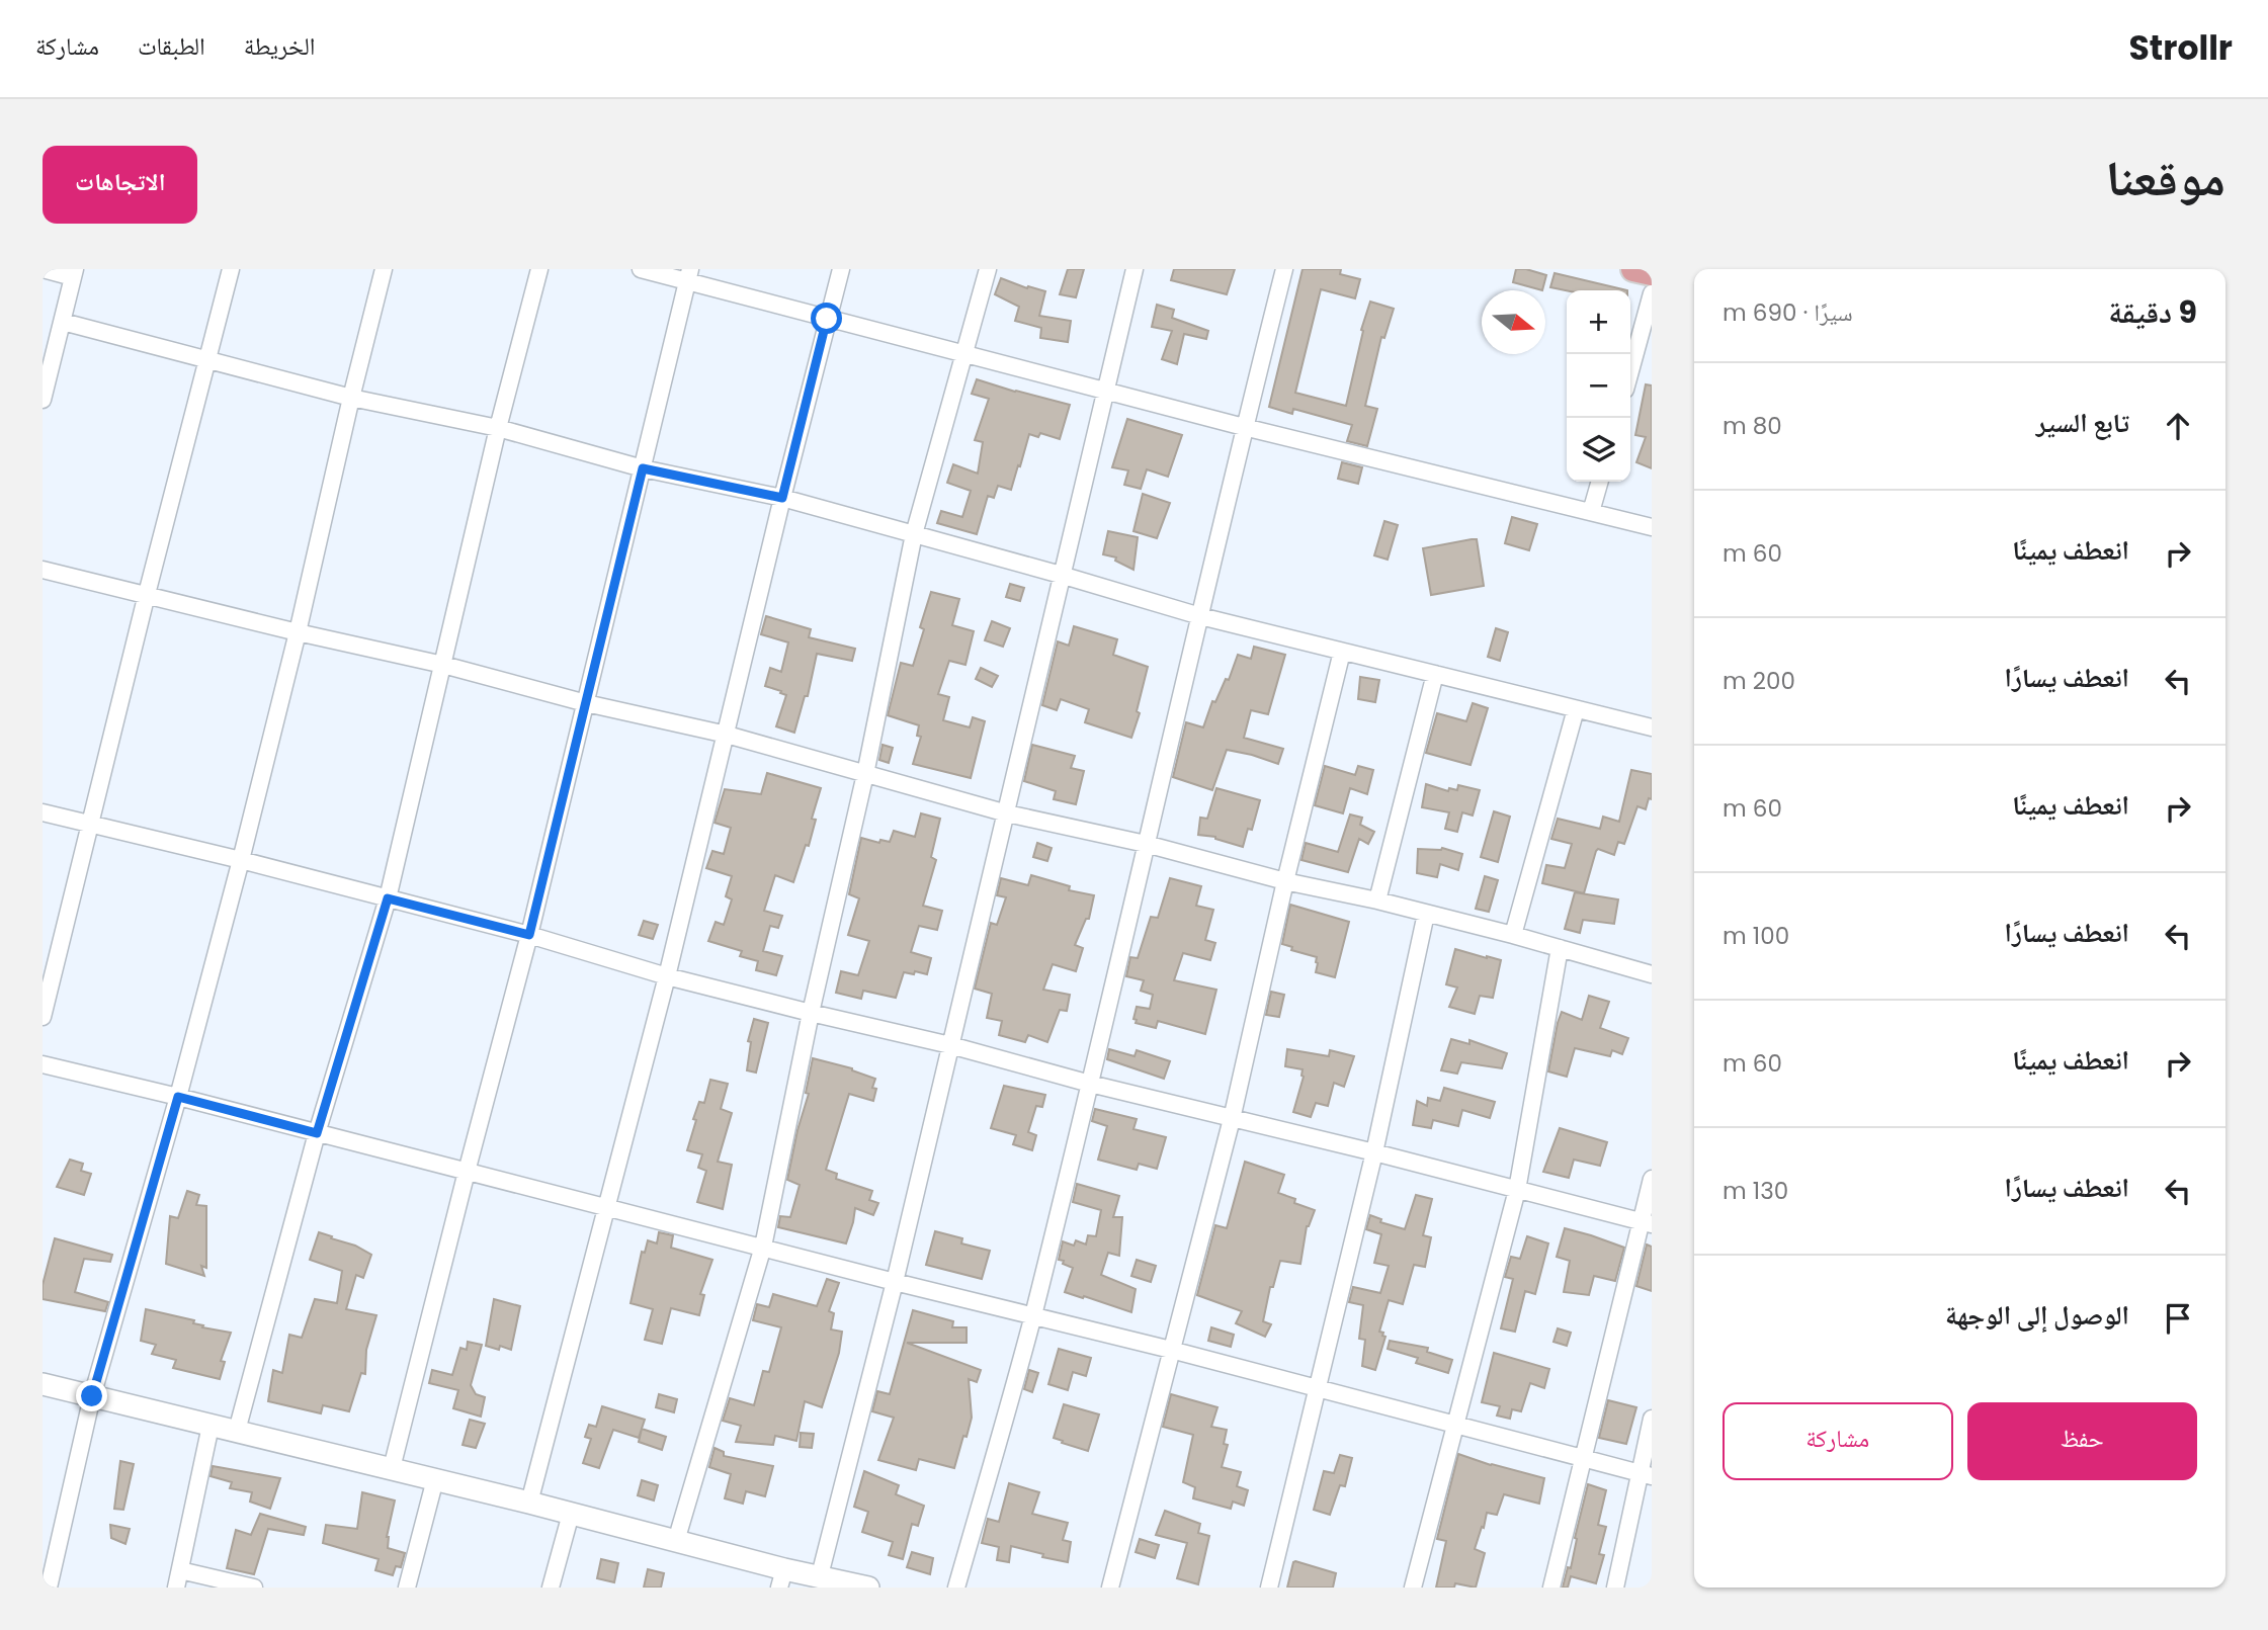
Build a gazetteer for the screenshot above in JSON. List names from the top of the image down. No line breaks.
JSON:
{"north":"right","page":{"header":"Strollr","nav":["الخريطة","الطبقات","مشاركة"],"title":"موقعنا","buttons":["الاتجاهات",["حفظ","مشاركة"]],"heading":["9 دقيقة","سيرًا · 690 m"],"map_buttons":["+","−"],"list":[["تابع السير","80 m"],["انعطف يمينًا","60 m"],["انعطف يسارًا","200 m"],["انعطف يمينًا","60 m"],["انعطف يسارًا","100 m"],["انعطف يمينًا","60 m"],["انعطف يسارًا","130 m"],"الوصول إلى الوجهة"]}}
